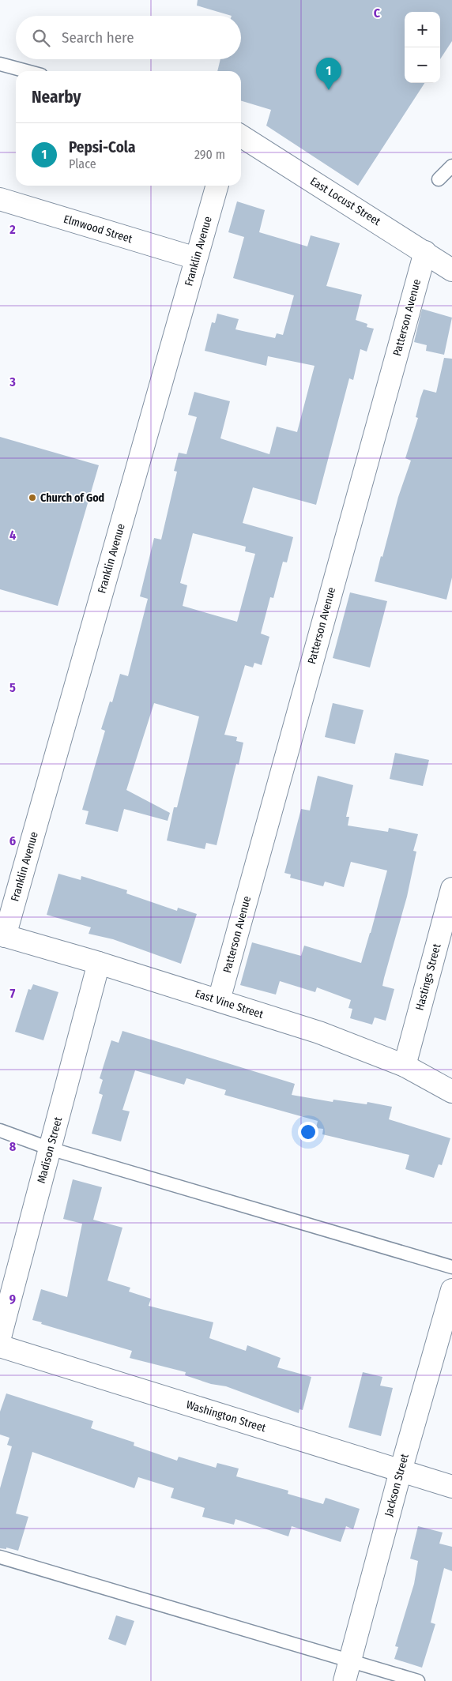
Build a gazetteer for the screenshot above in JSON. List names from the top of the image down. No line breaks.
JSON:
{"streets":{"street":["East Locust Street","Elmwood Street","Franklin Avenue","Patterson Avenue","Hastings Street","East Vine Street","Madison Street","Washington Street","Jackson Street"]},"crossings":[["East Locust Street","Patterson Avenue"],["Elmwood Street","Franklin Avenue"],["Franklin Avenue","East Vine Street"],["Patterson Avenue","East Vine Street"],["Hastings Street","East Vine Street"],["East Vine Street","Madison Street"],["Washington Street","Jackson Street"]],"places":["Church of God"],"page":{"map_buttons":["+","−"],"search":"Search here","pins":"1","heading":"Nearby","list":[{"mark":"1","name":"Pepsi-Cola","note":"Place","value":"290 m"}]},"grid":{"columns":["C"],"rows":["2","3","4","5","6","7","8","9"]}}
